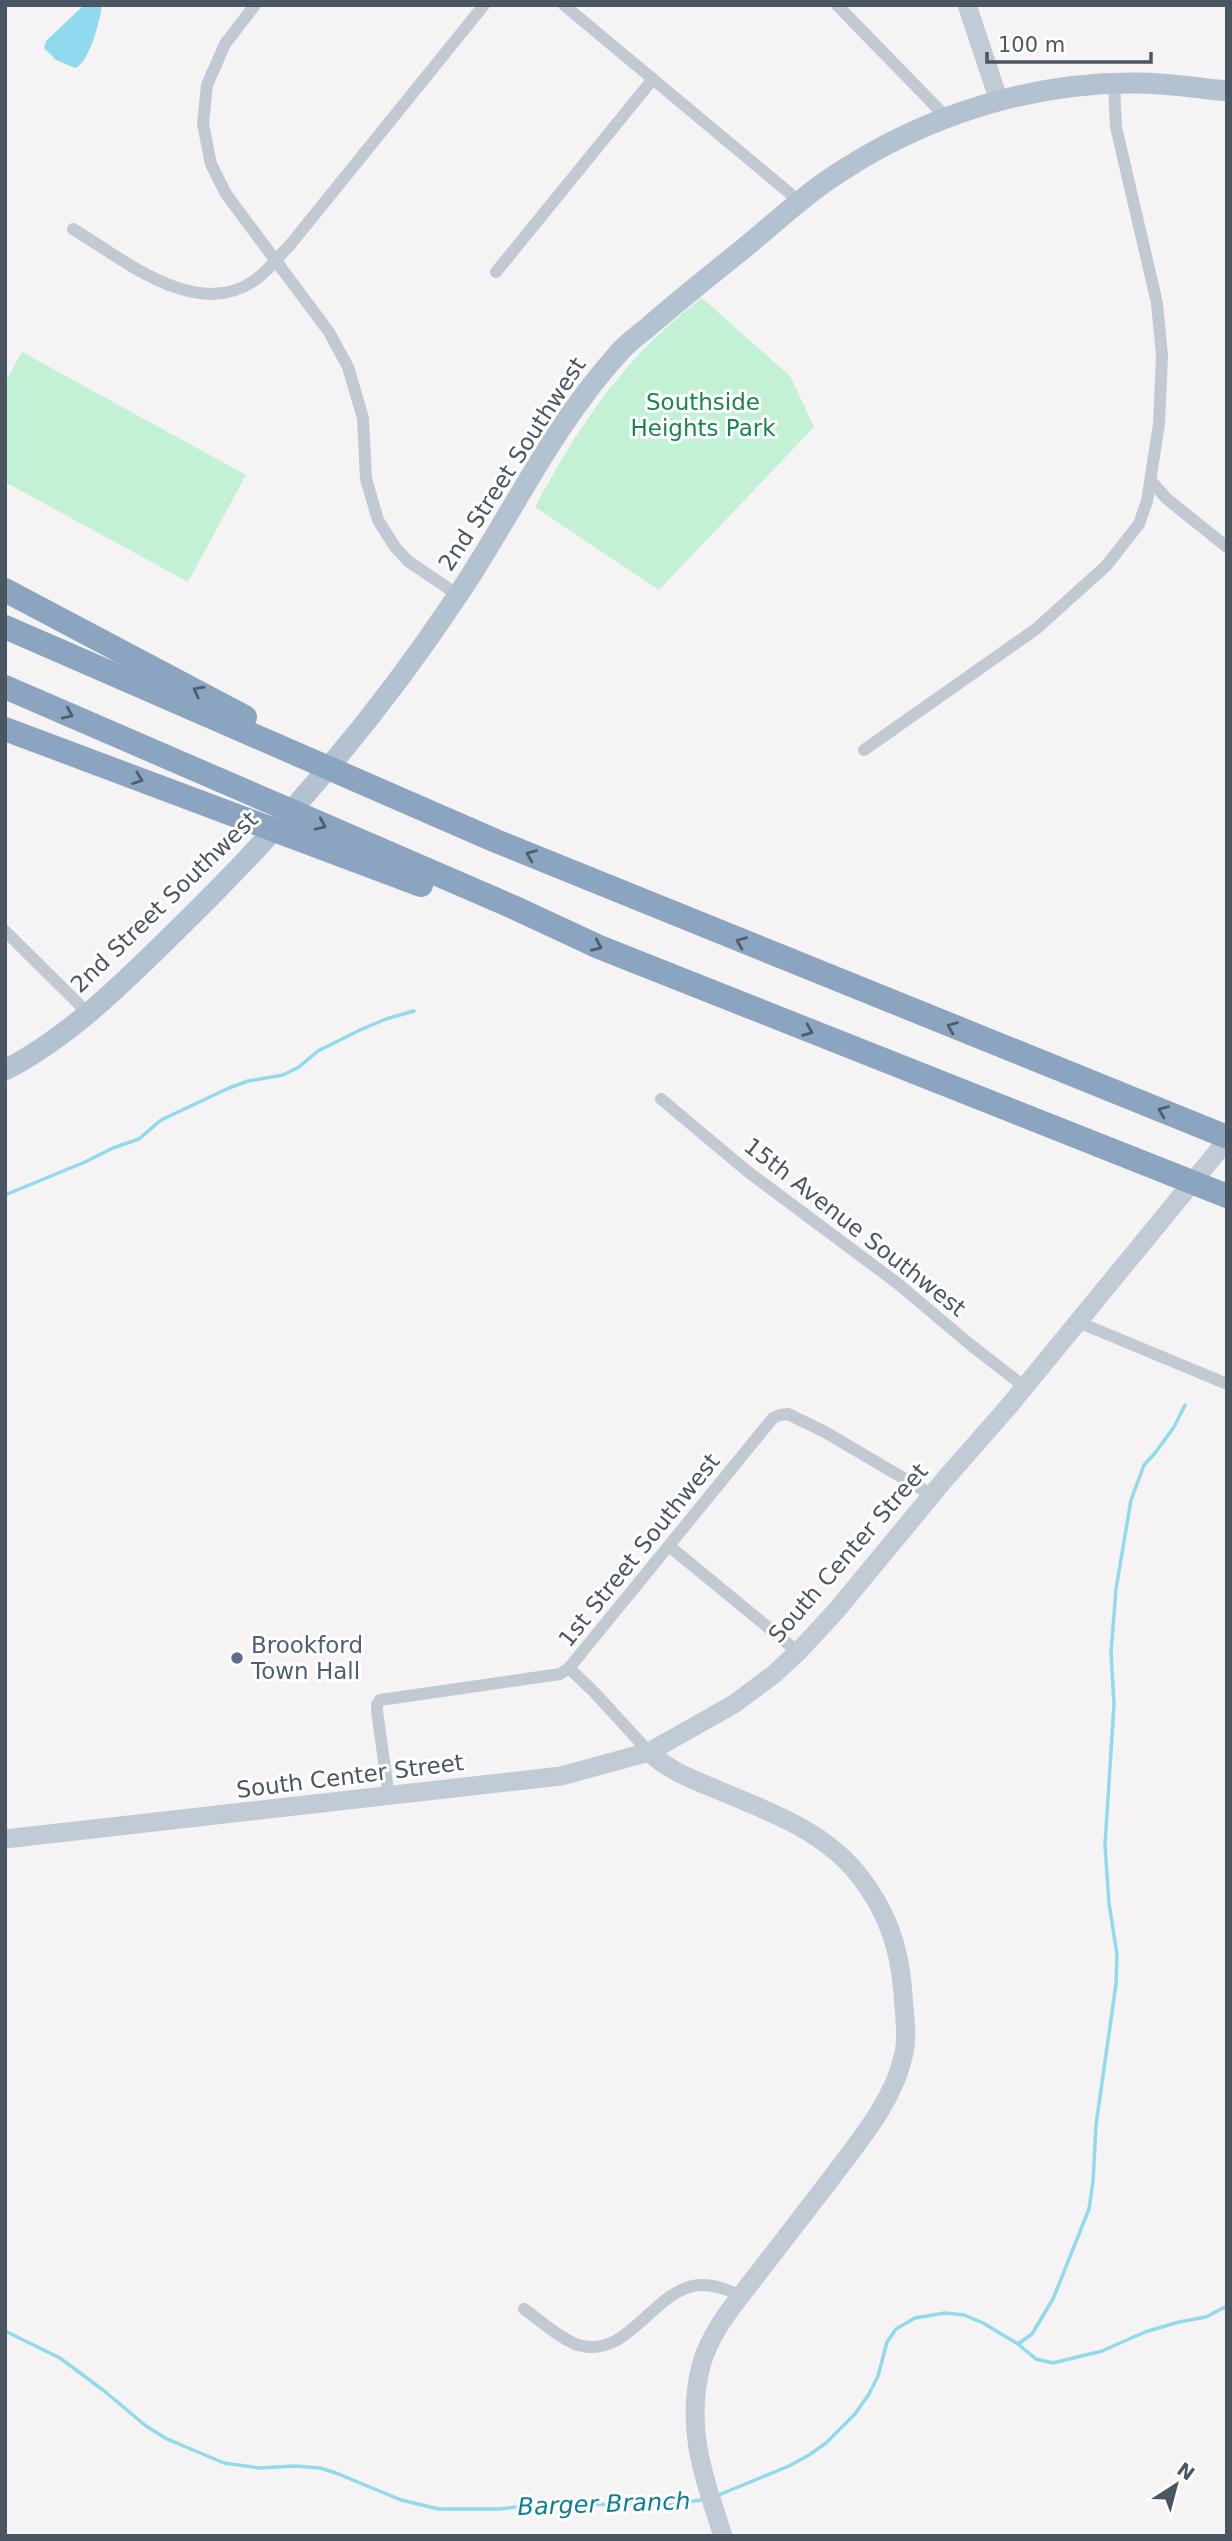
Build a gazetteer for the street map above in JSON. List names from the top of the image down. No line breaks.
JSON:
{"streets":{"main road":["2nd Street Southwest"],"street":["15th Avenue Southwest","1st Street Southwest","South Center Street"]},"crossings":[["15th Avenue Southwest","South Center Street"],["1st Street Southwest","South Center Street"]],"water":["Barger Branch"],"parks":["Southside Heights Park"],"places":["Brookford Town Hall"],"scale_bar":"100 m","north":"top right"}
